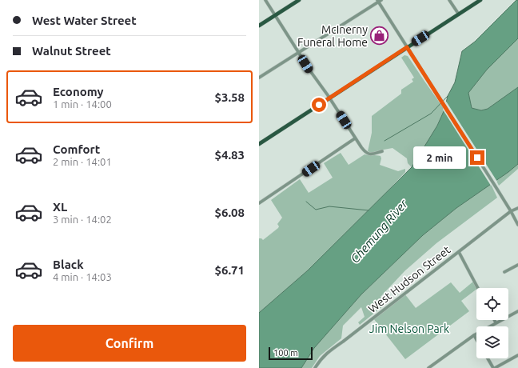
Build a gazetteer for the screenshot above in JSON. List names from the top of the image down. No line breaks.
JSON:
{"streets":{"street":["West Hudson Street"]},"water":["Chemung River"],"parks":["Jim Nelson Park"],"places":{"shop":["McInerny Funeral Home"]},"scale_bar":"100 m","page":{"banner":["West Water Street","Walnut Street"],"list":[{"name":"Economy","note":"1 min · 14:00","value":"$3.58"},{"name":"Comfort","note":"2 min · 14:01","value":"$4.83"},{"name":"XL","note":"3 min · 14:02","value":"$6.08"},{"name":"Black","note":"4 min · 14:03","value":"$6.71"}],"bubble":"2 min","buttons":"Confirm","scale":"100 m"}}
